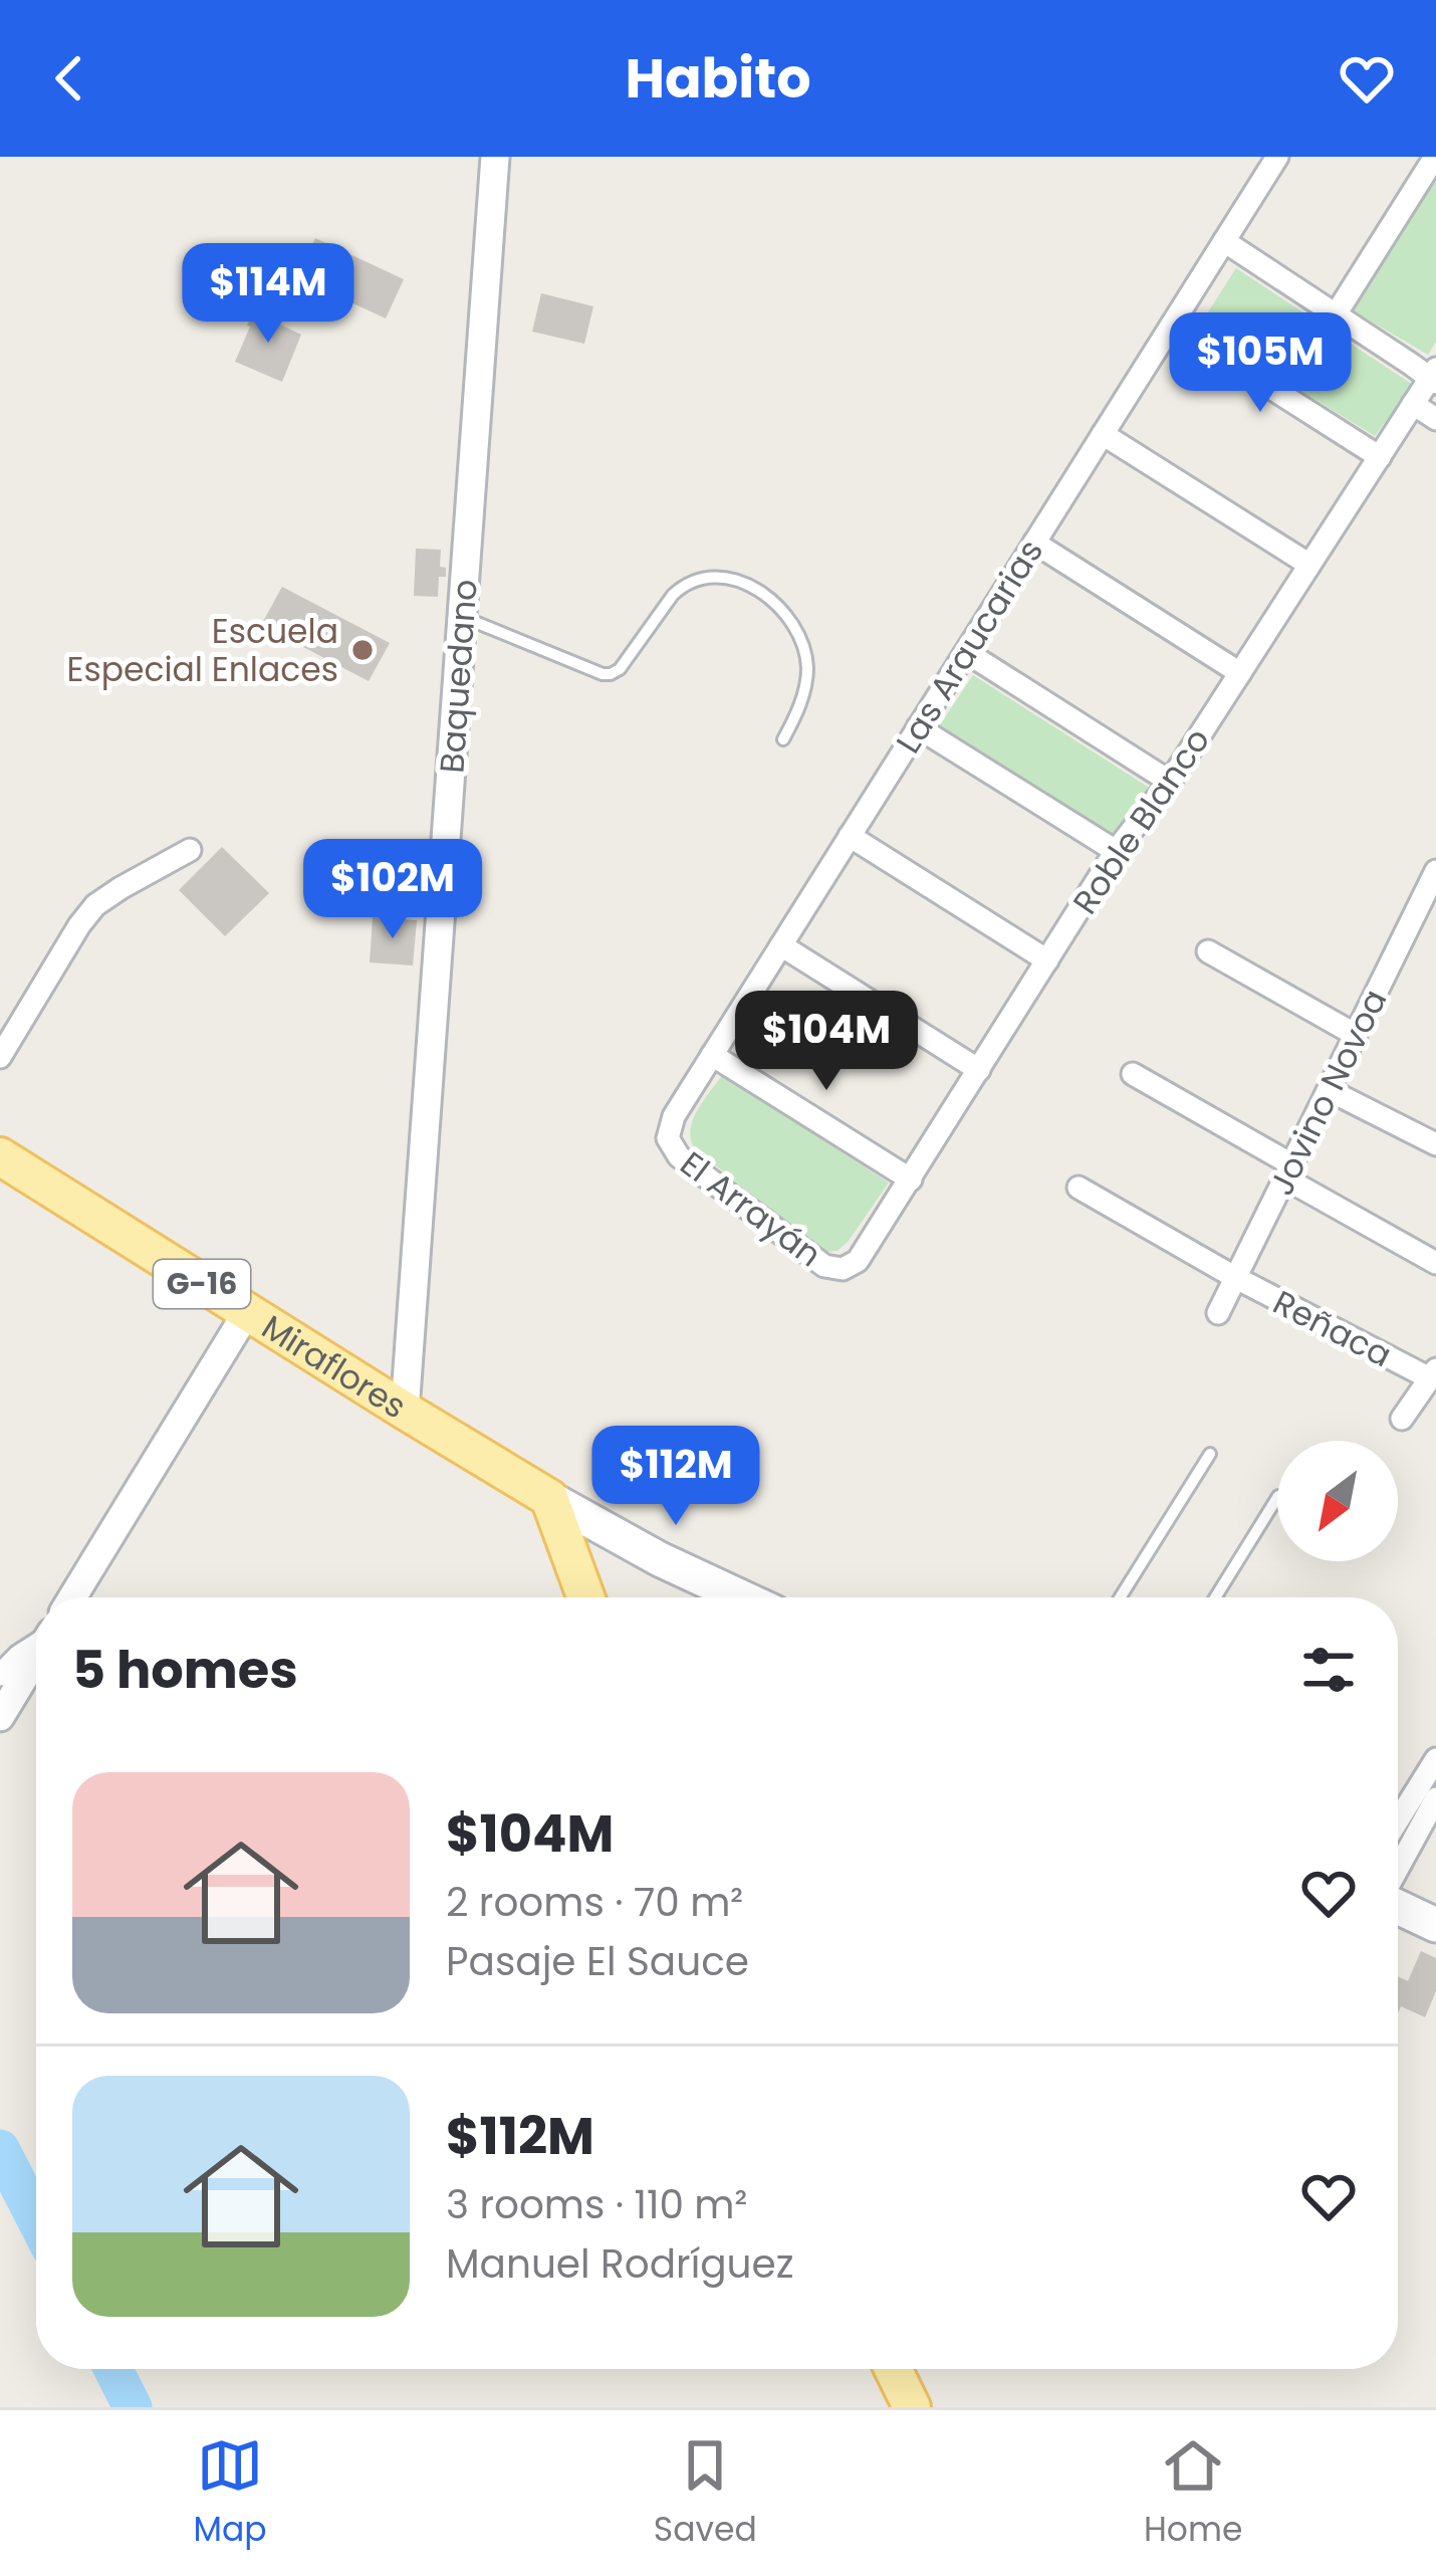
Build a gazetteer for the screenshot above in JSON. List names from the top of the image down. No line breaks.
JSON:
{"streets":{"main road":["G-16","Miraflores"],"street":["Las Araucarias","Baquedano","Roble Blanco","Jovino Novoa","El Arrayán","Reñaca"]},"crossings":[["Las Araucarias","El Arrayán"],["Baquedano","Miraflores"],["Roble Blanco","El Arrayán"],["Jovino Novoa","Reñaca"]],"places":["Escuela Especial Enlaces"],"north":"bottom left","page":{"header":"Habito","price":["$114M","$105M","$102M","$104M","$112M"],"heading":"5 homes","list":[{"name":"$104M","note":"2 rooms · 70 m² · Pasaje El Sauce"},{"name":"$112M","note":"3 rooms · 110 m² · Manuel Rodríguez"}],"tabs":["Map","Saved","Home"]}}
